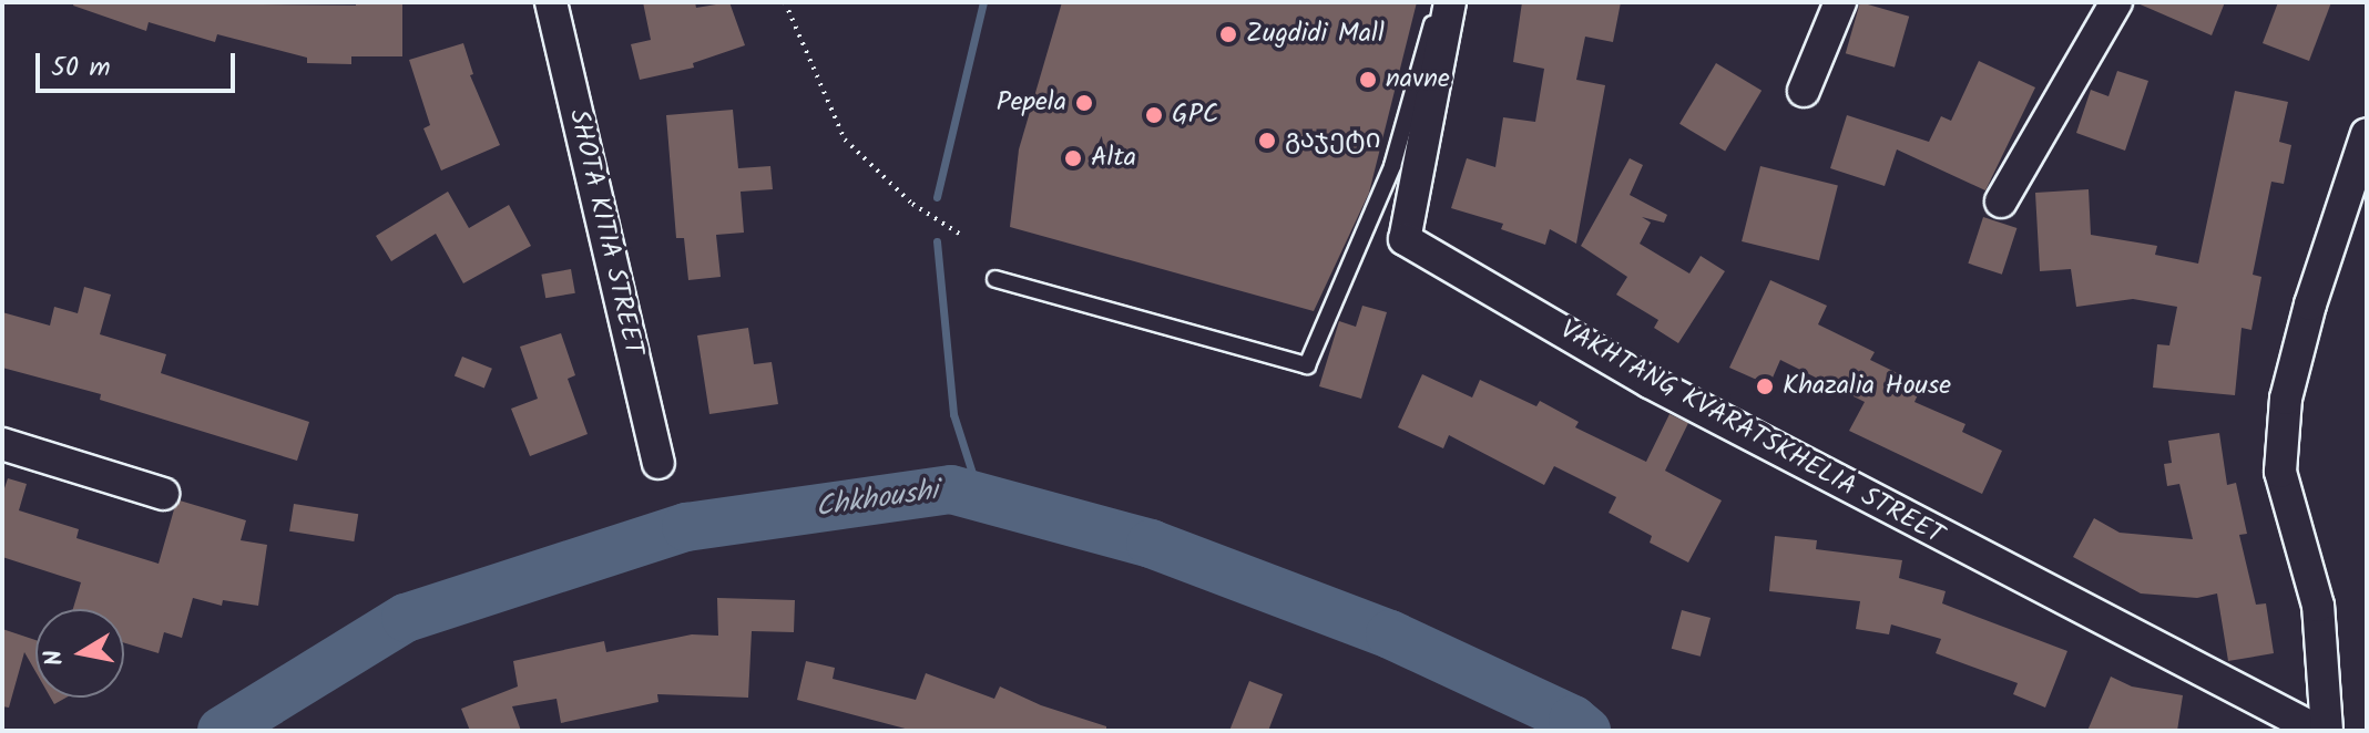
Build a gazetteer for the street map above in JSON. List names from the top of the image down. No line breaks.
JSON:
{"streets":{"street":["SHOTA KITIA STREET","VAKHTANG KVARATSKHELIA STREET"]},"water":["Chkhoushi"],"places":["Zugdidi Mall","navne","Pepela","GPC","გაჯეტი","Alta","Khazalia House"],"scale_bar":"50 m","north":"left"}
